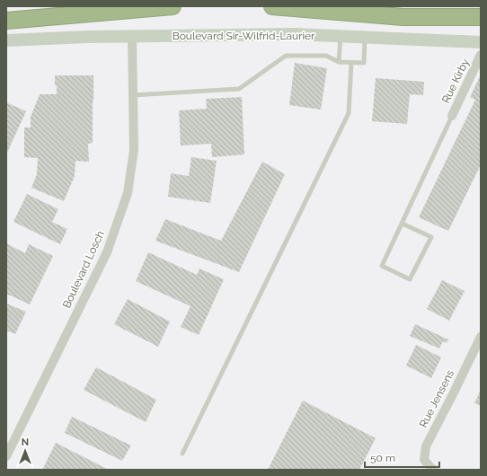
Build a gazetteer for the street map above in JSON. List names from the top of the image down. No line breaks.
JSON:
{"streets":{"street":["Boulevard Sir-Wilfrid-Laurier","Rue Kirby","Boulevard Losch","Rue Jensens"]},"crossings":[["Boulevard Sir-Wilfrid-Laurier","Boulevard Losch"]],"scale_bar":"50 m","north":"top"}
